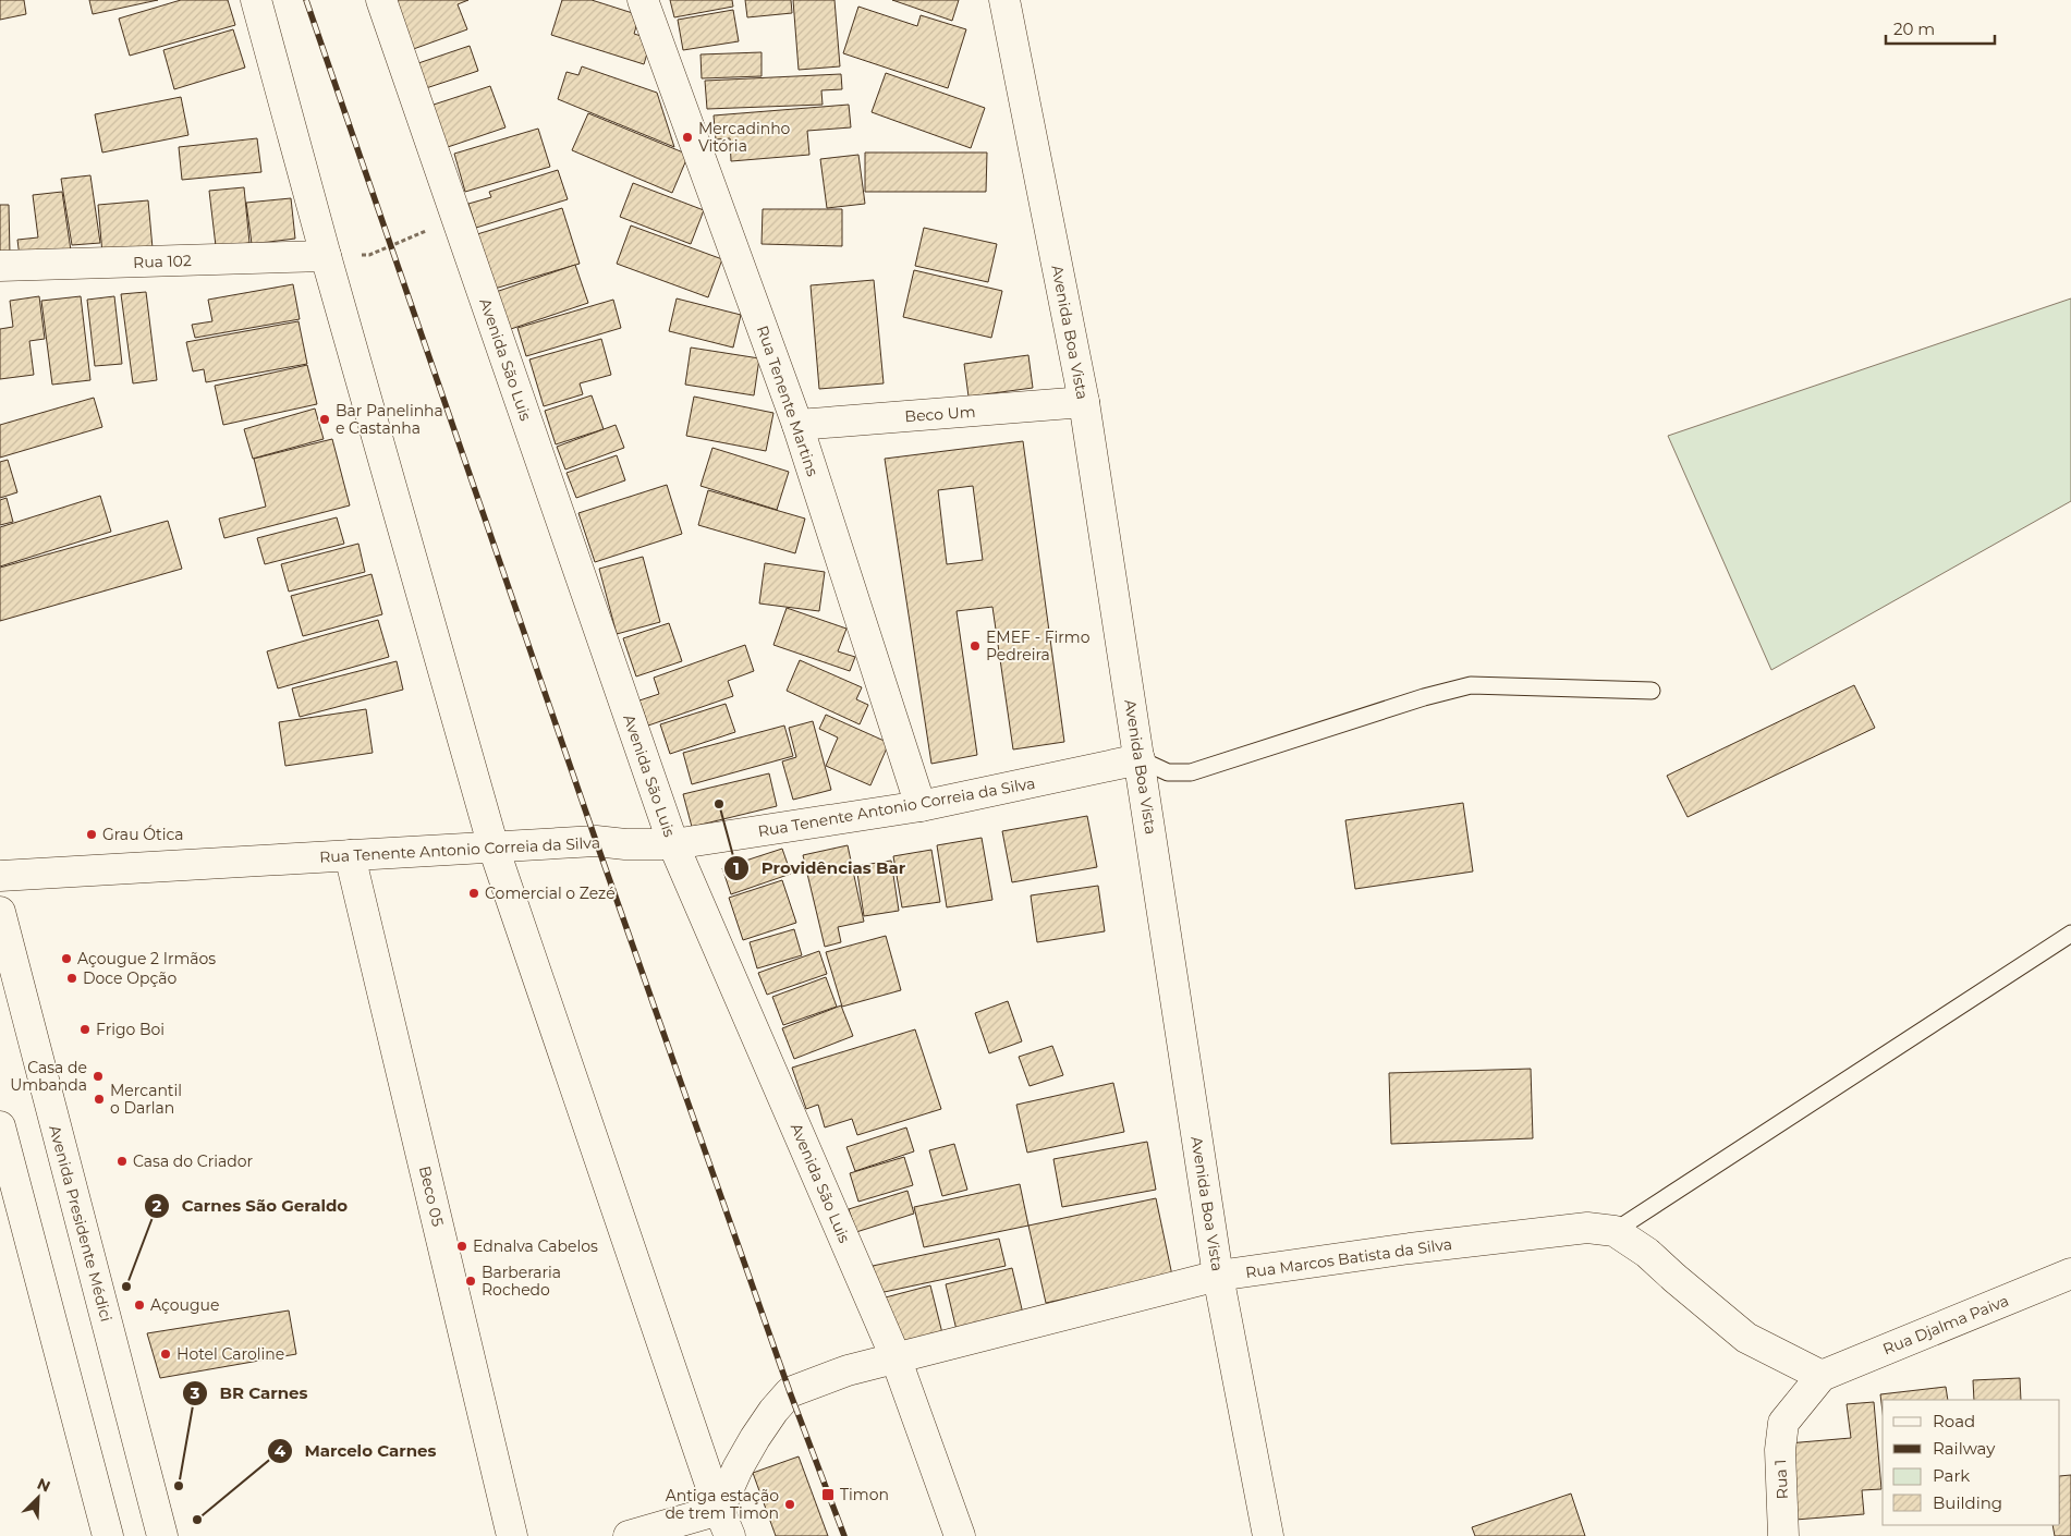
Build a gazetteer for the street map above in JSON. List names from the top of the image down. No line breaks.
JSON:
{"streets":{"street":["Rua 102","Avenida Boa Vista","Avenida São Luis","Rua Tenente Martins","Beco Um","Rua Tenente Antonio Correia da Silva","Beco 05","Avenida Presidente Médici","Rua Marcos Batista da Silva","Rua Djalma Paiva","Rua 1"]},"crossings":[["Avenida Boa Vista","Beco Um"],["Avenida Boa Vista","Rua Tenente Antonio Correia da Silva"],["Avenida Boa Vista","Rua Marcos Batista da Silva"],["Avenida São Luis","Rua Tenente Antonio Correia da Silva"],["Avenida São Luis","Rua Marcos Batista da Silva"],["Rua Tenente Martins","Beco Um"],["Rua Tenente Martins","Rua Tenente Antonio Correia da Silva"],["Rua Tenente Antonio Correia da Silva","Beco 05"],["Rua Djalma Paiva","Rua 1"]],"places":{"other":["Mercadinho Vitória","Bar Panelinha e Castanha","EMEF - Firmo Pedreira","Providências Bar","Grau Ótica","Comercial o Zezé","Açougue 2 Irmãos","Doce Opção","Frigo Boi","Casa de Umbanda","Mercantil o Darlan","Casa do Criador","Ednalva Cabelos","Barberaria Rochedo","Carnes São Geraldo","Açougue","Hotel Caroline","BR Carnes","Antiga estação de trem Timon","Marcelo Carnes"],"transit":["Timon"]},"legend":["Road","Railway","Park","Building"],"scale_bar":"20 m","north":"top right"}
